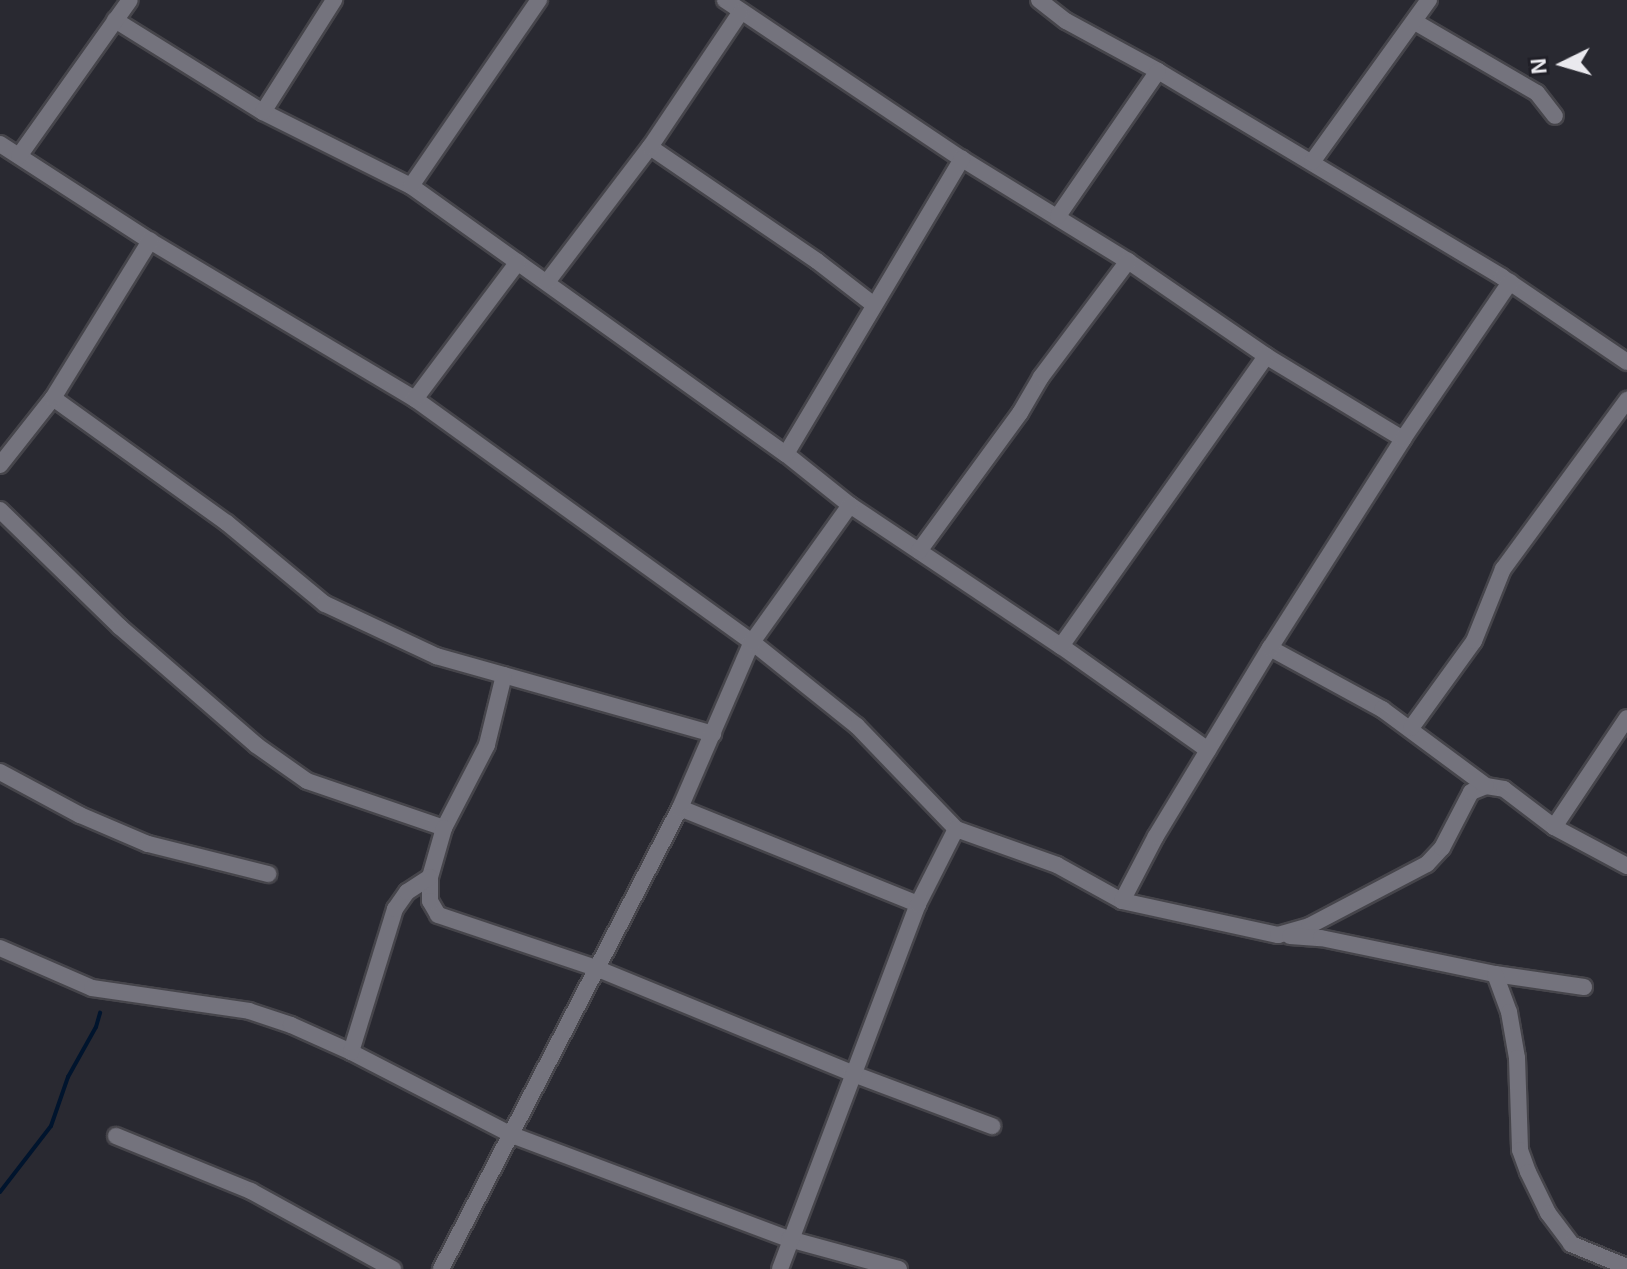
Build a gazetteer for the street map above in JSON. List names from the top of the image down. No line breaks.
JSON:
{"north":"left"}
